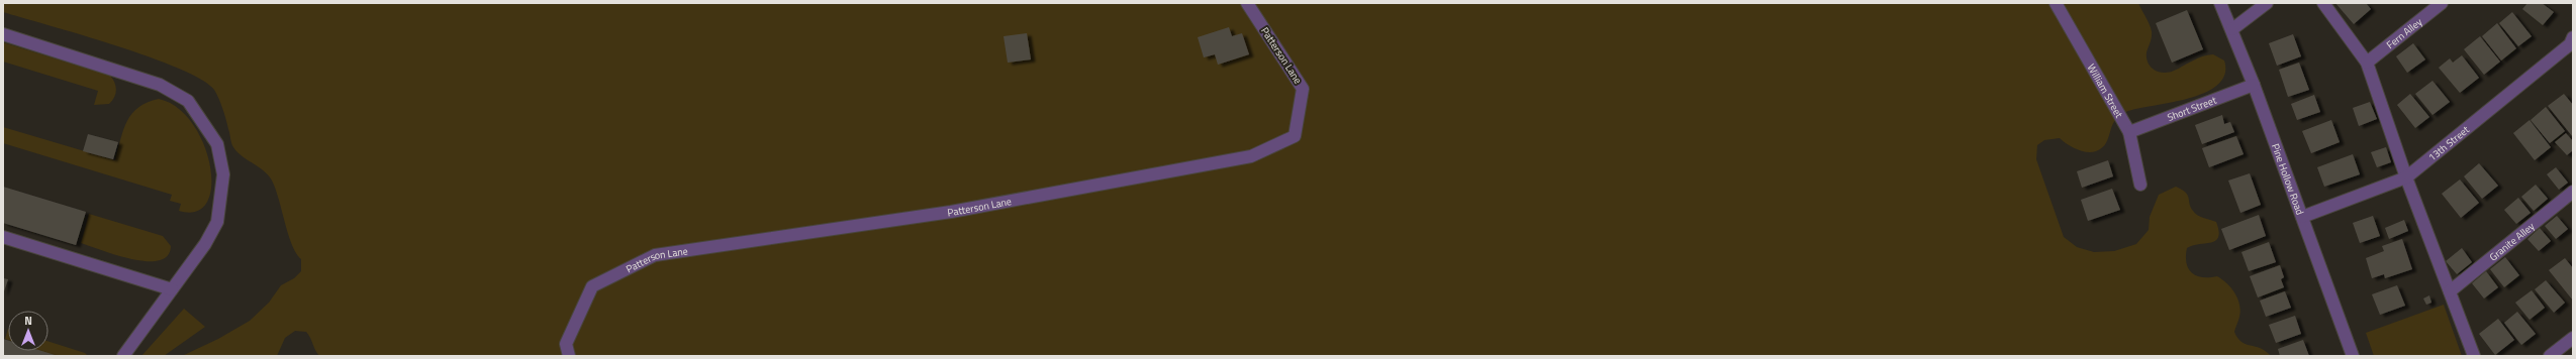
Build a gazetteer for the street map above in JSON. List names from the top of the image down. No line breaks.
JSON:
{"streets":{"street":["Fern Alley","Patterson Lane","William Street","Short Street","13th Street","Pine Hollow Road","Granite Alley"]},"crossings":[["William Street","Short Street"],["Short Street","Pine Hollow Road"],["13th Street","Pine Hollow Road"]],"north":"top"}
